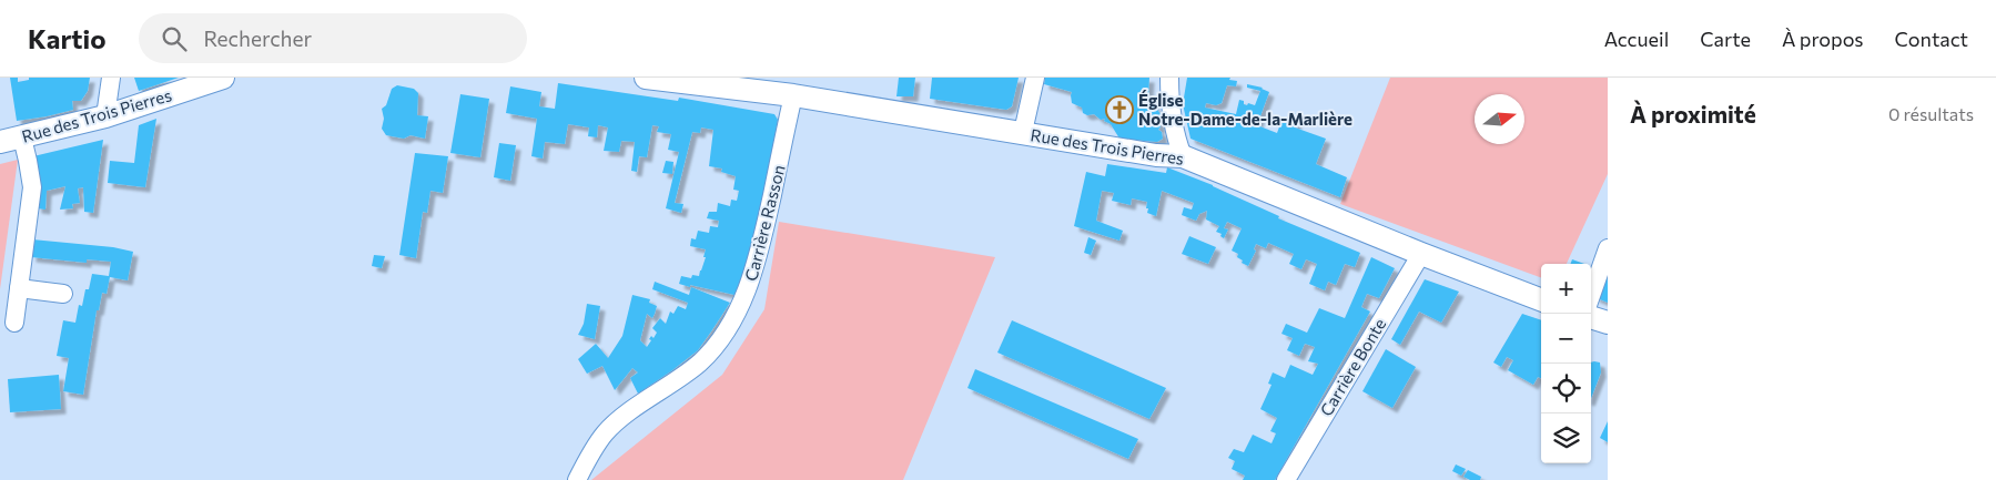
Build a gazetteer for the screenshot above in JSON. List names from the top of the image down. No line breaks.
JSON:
{"streets":{"street":["Rue des Trois Pierres","Carrière Rasson","Carrière Bonte"]},"crossings":[["Rue des Trois Pierres","Carrière Rasson"],["Rue des Trois Pierres","Carrière Bonte"]],"places":{"church":["Église Notre-Dame-de-la-Marlière"]},"north":"right","page":{"header":"Kartio","search":"Rechercher","nav":["Accueil","Carte","À propos","Contact"],"heading":["À proximité","0 résultats"],"map_buttons":["+","−"]}}
